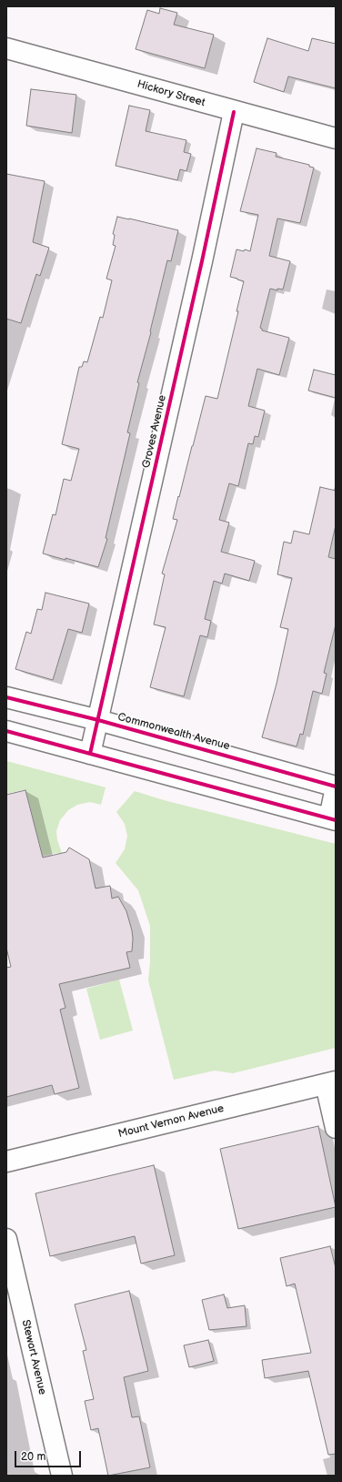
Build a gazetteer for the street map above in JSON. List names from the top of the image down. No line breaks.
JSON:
{"streets":{"street":["Hickory Street","Groves Avenue","Commonwealth Avenue","Mount Vernon Avenue","Stewart Avenue"]},"crossings":[["Hickory Street","Groves Avenue"],["Groves Avenue","Commonwealth Avenue"]],"scale_bar":"20 m"}
